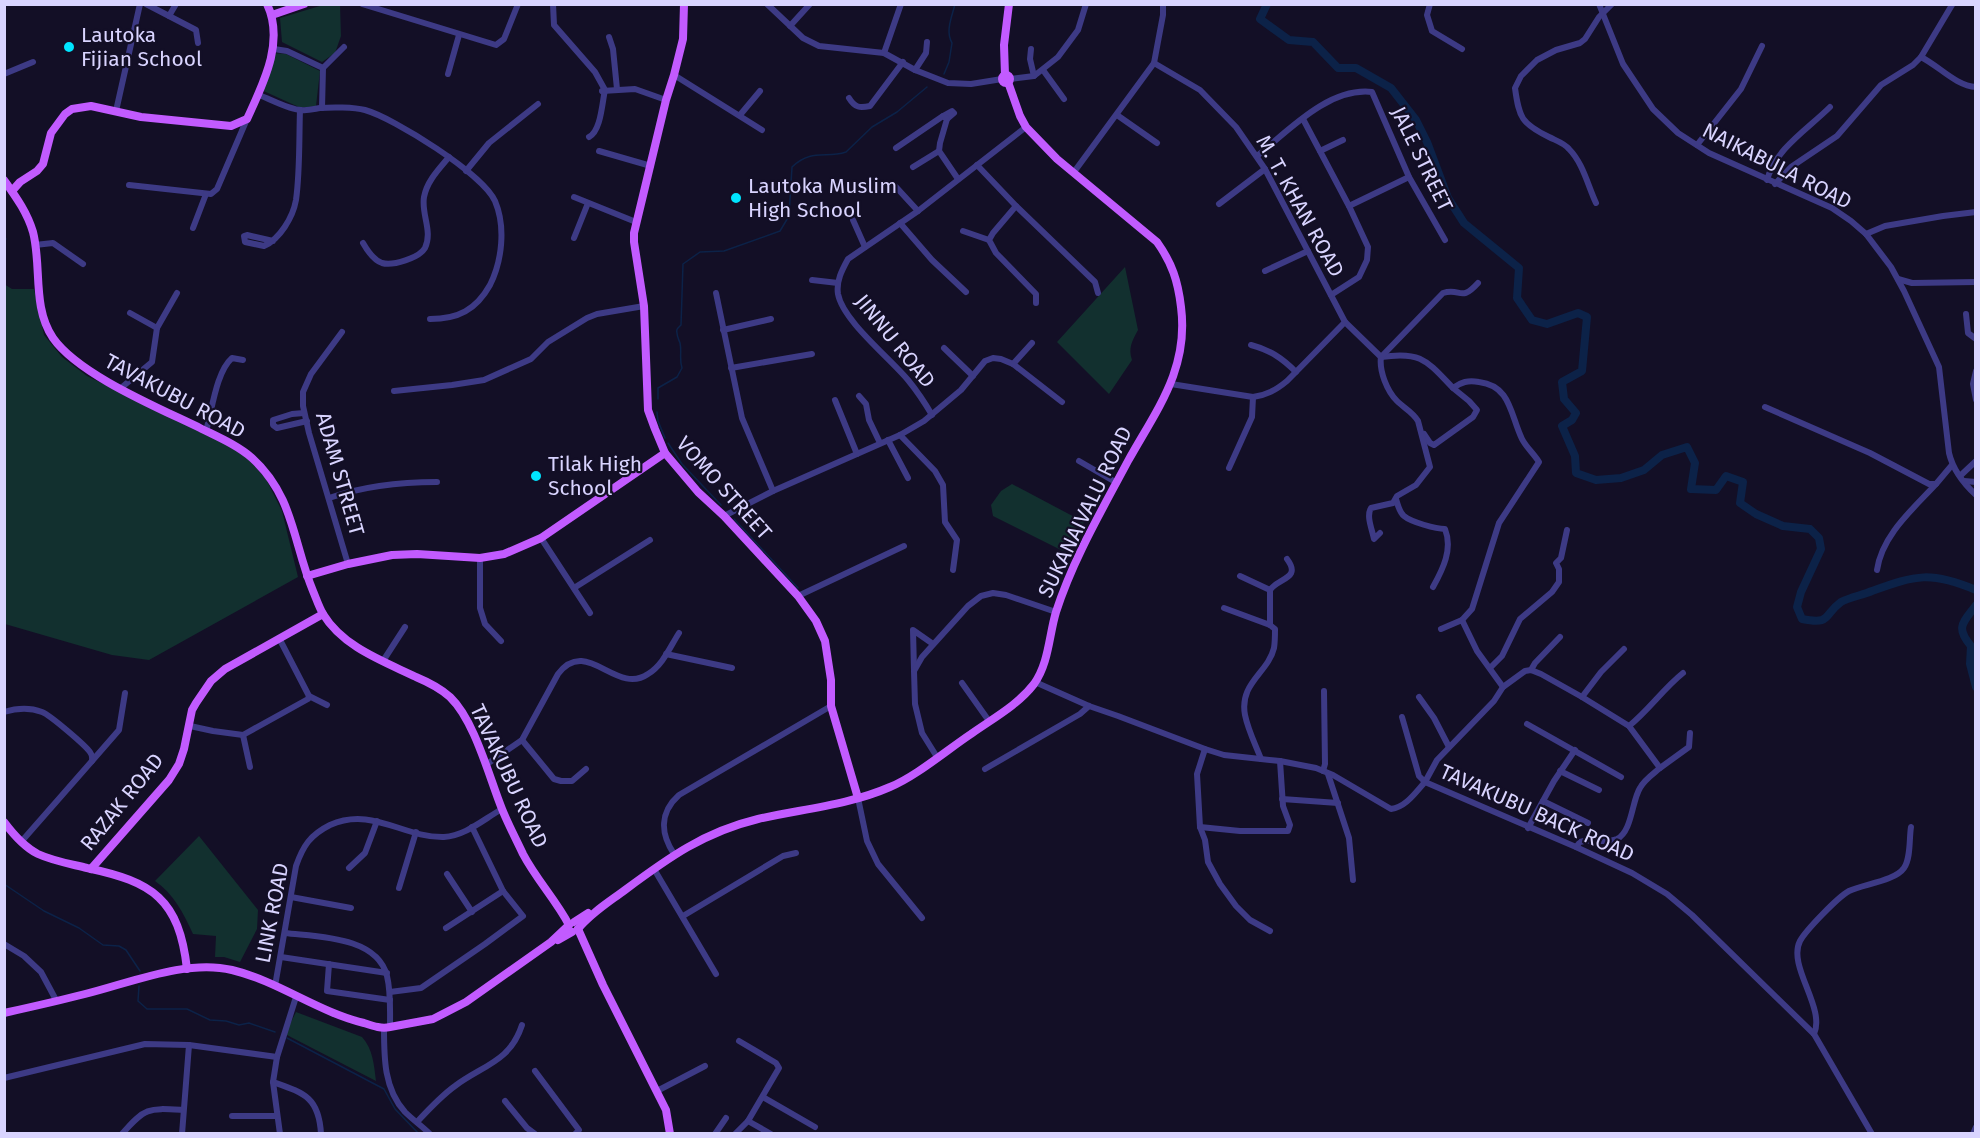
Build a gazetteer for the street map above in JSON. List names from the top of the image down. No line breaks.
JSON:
{"streets":{"main road":["TAVAKUBU ROAD","VOMO STREET","SUKANAIVALU ROAD","RAZAK ROAD"],"street":["JALE STREET","NAIKABULA ROAD","M. T. KHAN ROAD","JINNU ROAD","ADAM STREET","TAVAKUBU BACK ROAD","LINK ROAD"]},"crossings":[["JINNU ROAD","SUKANAIVALU ROAD"],["TAVAKUBU ROAD","SUKANAIVALU ROAD"],["TAVAKUBU ROAD","RAZAK ROAD"],["TAVAKUBU ROAD","LINK ROAD"],["VOMO STREET","SUKANAIVALU ROAD"],["SUKANAIVALU ROAD","TAVAKUBU BACK ROAD"],["SUKANAIVALU ROAD","LINK ROAD"]],"places":["Lautoka Fijian School","Lautoka Muslim High School","Tilak High School"]}
